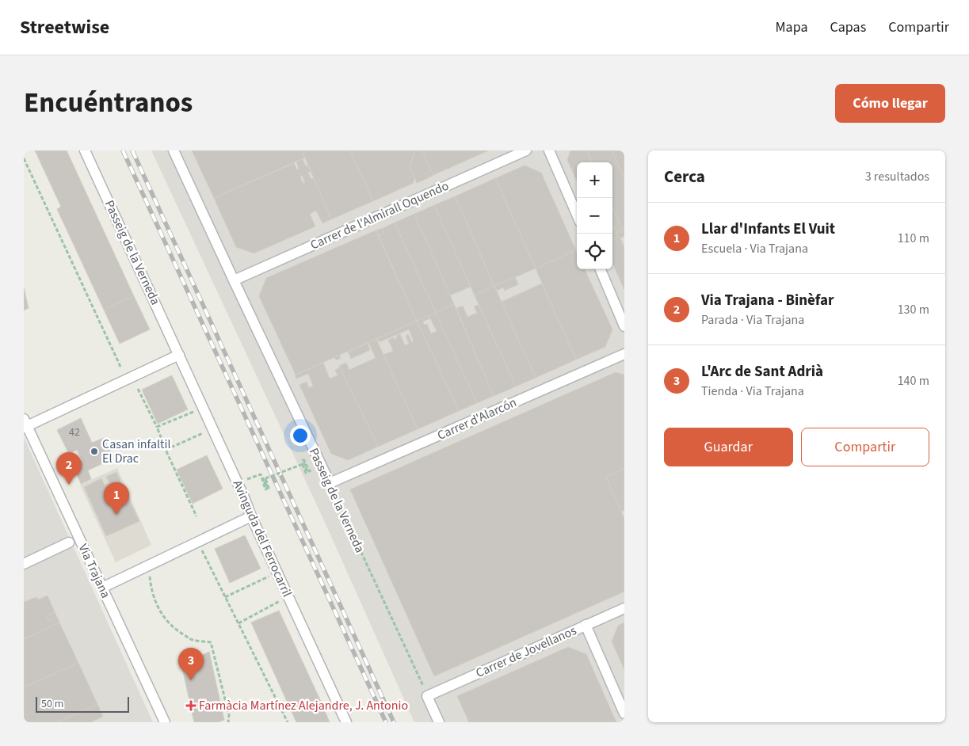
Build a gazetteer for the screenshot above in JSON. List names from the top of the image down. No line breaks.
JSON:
{"streets":{"street":["Carrer de l'Almirall Oquendo","Passeig de la Verneda","Carrer d'Alarcón","Avinguda del Ferrocarril","Via Trajana","Carrer de Jovellanos"]},"crossings":[["Carrer de l'Almirall Oquendo","Passeig de la Verneda"],["Passeig de la Verneda","Carrer d'Alarcón"],["Passeig de la Verneda","Avinguda del Ferrocarril"],["Passeig de la Verneda","Carrer de Jovellanos"]],"places":{"other":["Casan infaltil El Drac"],"health":["Farmàcia Martínez Alejandre, J. Antonio"]},"house_numbers":["42"],"scale_bar":"50 m","page":{"header":"Streetwise","nav":["Mapa","Capas","Compartir"],"title":"Encuéntranos","buttons":["Cómo llegar",["Guardar","Compartir"]],"heading":["Cerca","3 resultados"],"map_buttons":["+","−"],"list":[{"mark":"1","name":"Llar d'Infants El Vuit","note":"Escuela · Via Trajana","value":"110 m"},{"mark":"2","name":"Via Trajana - Binèfar","note":"Parada · Via Trajana","value":"130 m"},{"mark":"3","name":"L'Arc de Sant Adrià","note":"Tienda · Via Trajana","value":"140 m"}],"pins":["2","1","3"],"scale":"50 m"}}
